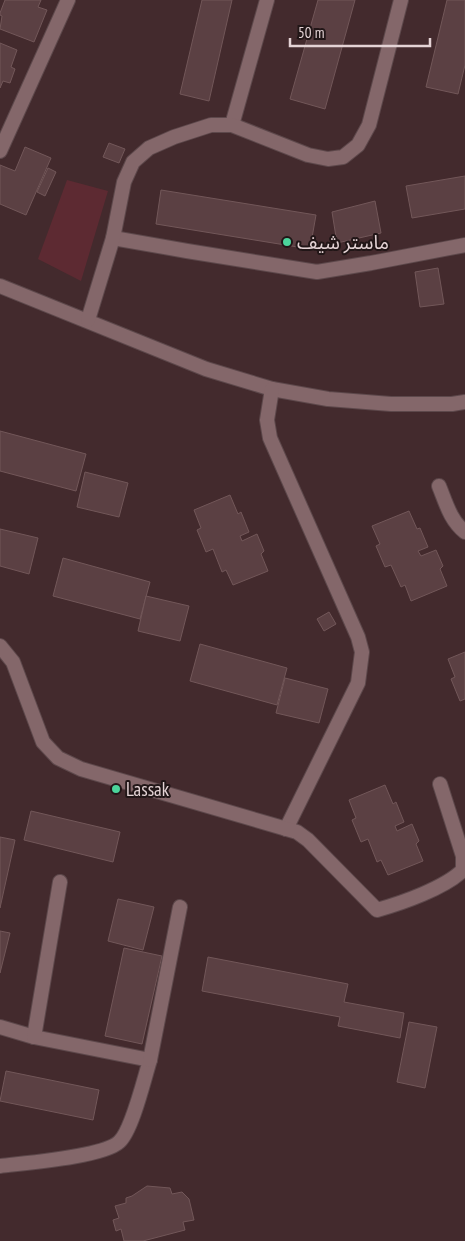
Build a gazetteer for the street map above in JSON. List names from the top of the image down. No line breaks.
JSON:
{"places":["ماستر شيف","Lassak"],"scale_bar":"50 m"}
